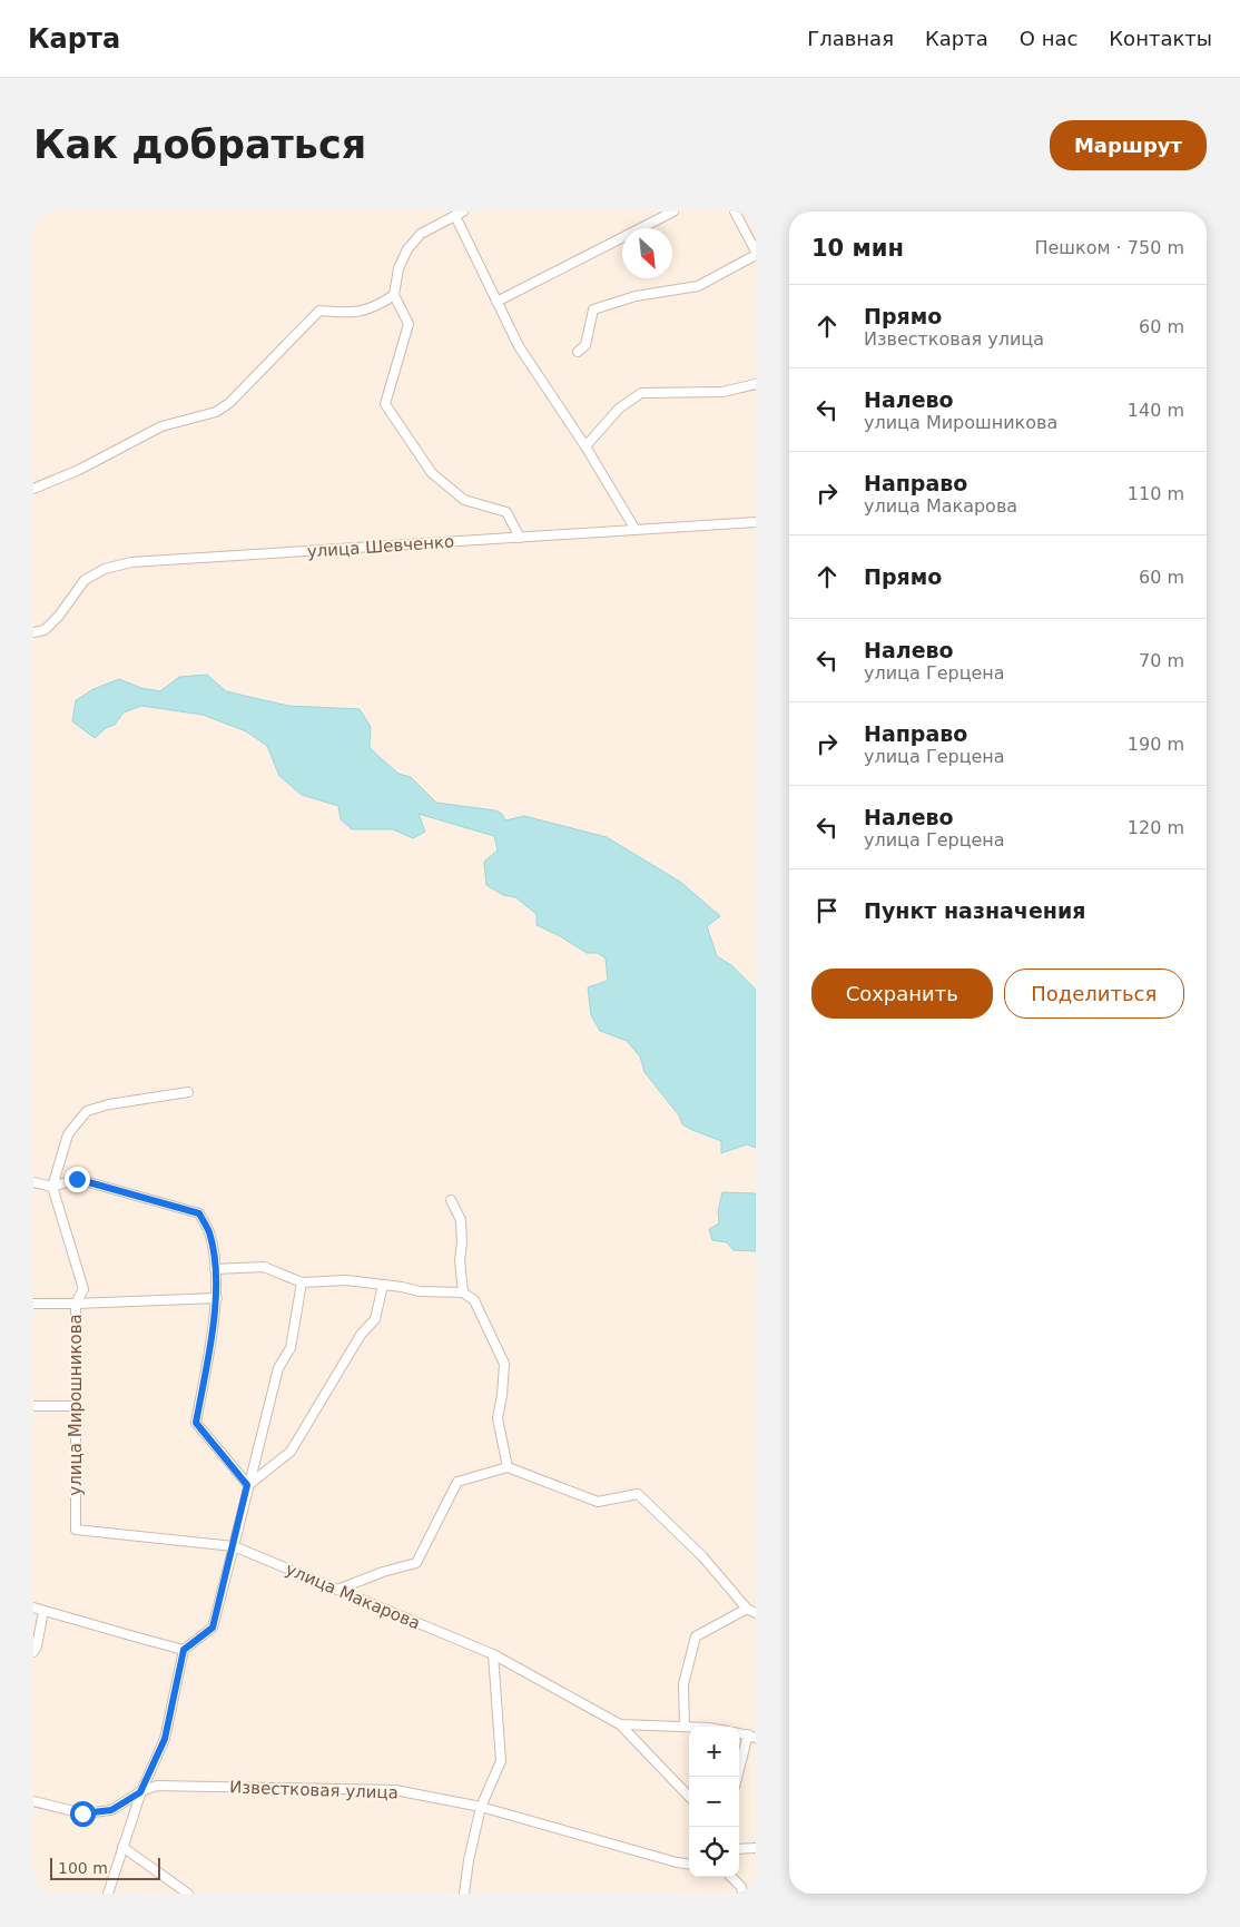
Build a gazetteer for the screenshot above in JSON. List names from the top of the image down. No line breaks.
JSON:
{"streets":{"street":["улица Шевченко","улица Мирошникова","улица Макарова","Известковая улица"]},"crossings":[["улица Мирошникова","улица Макарова"]],"scale_bar":"100 m","north":"bottom right","page":{"header":"Карта","nav":["Главная","Карта","О нас","Контакты"],"buttons":["Маршрут",["Сохранить","Поделиться"]],"title":"Как добраться","heading":["10 мин","Пешком · 750 m"],"list":[["Прямо","Известковая улица","60 m"],["Налево","улица Мирошникова","140 m"],["Направо","улица Макарова","110 m"],["Прямо","60 m"],["Налево","улица Герцена","70 m"],["Направо","улица Герцена","190 m"],["Налево","улица Герцена","120 m"],"Пункт назначения"],"map_buttons":["+","−"],"scale":"100 m"}}
